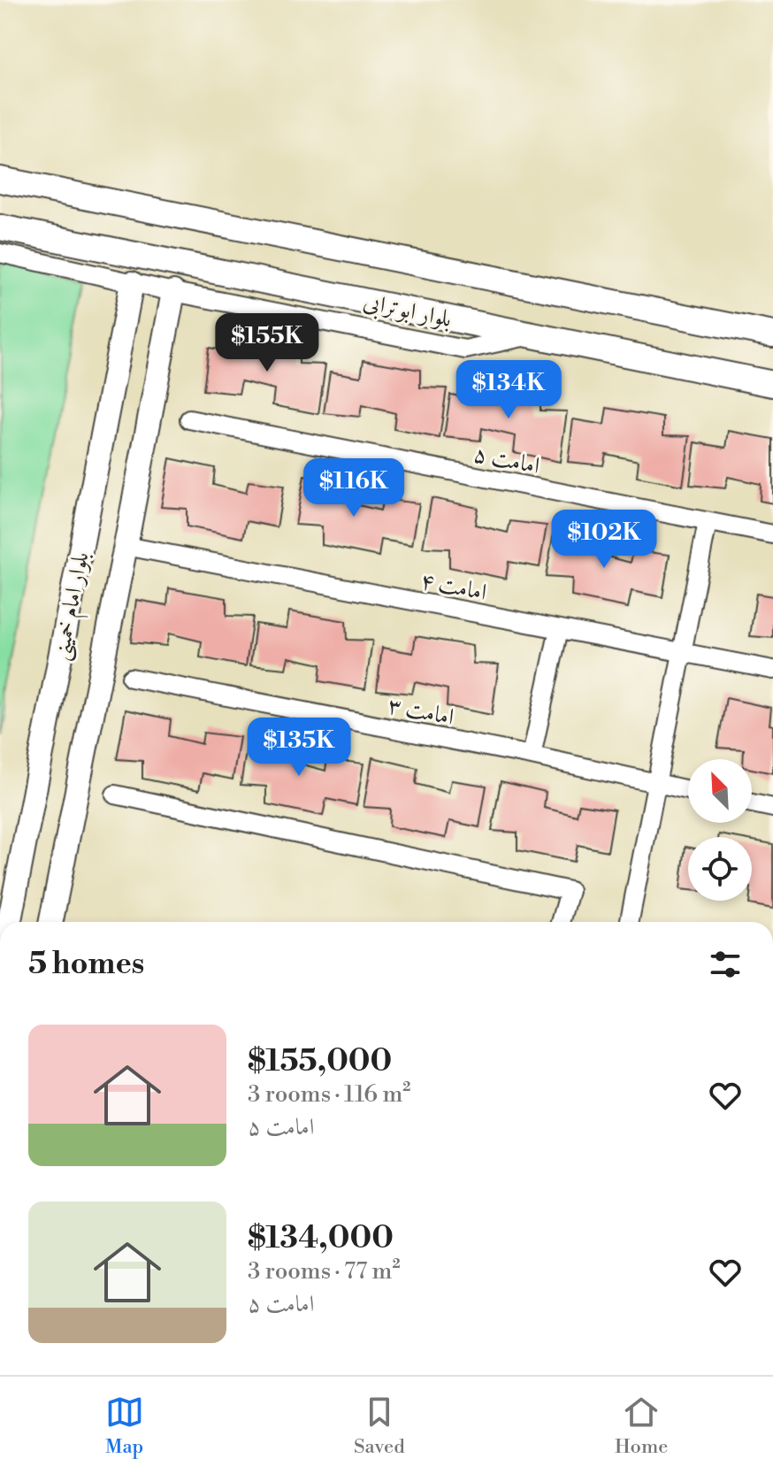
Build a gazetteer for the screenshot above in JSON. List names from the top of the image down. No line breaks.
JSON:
{"streets":{"main road":["بلوار ابوترابی"],"street":["امامت ۵","امامت ۴","بلوار امام خمینی","امامت ۳"]},"crossings":[["امامت ۴","بلوار امام خمینی"]],"north":"top left","page":{"price":["$155K","$134K","$116K","$102K","$135K"],"heading":"5 homes","list":[{"name":"$155,000","note":"3 rooms · 116 m² · امامت ۵"},{"name":"$134,000","note":"3 rooms · 77 m² · امامت ۵"}],"tabs":["Map","Saved","Home"]}}
